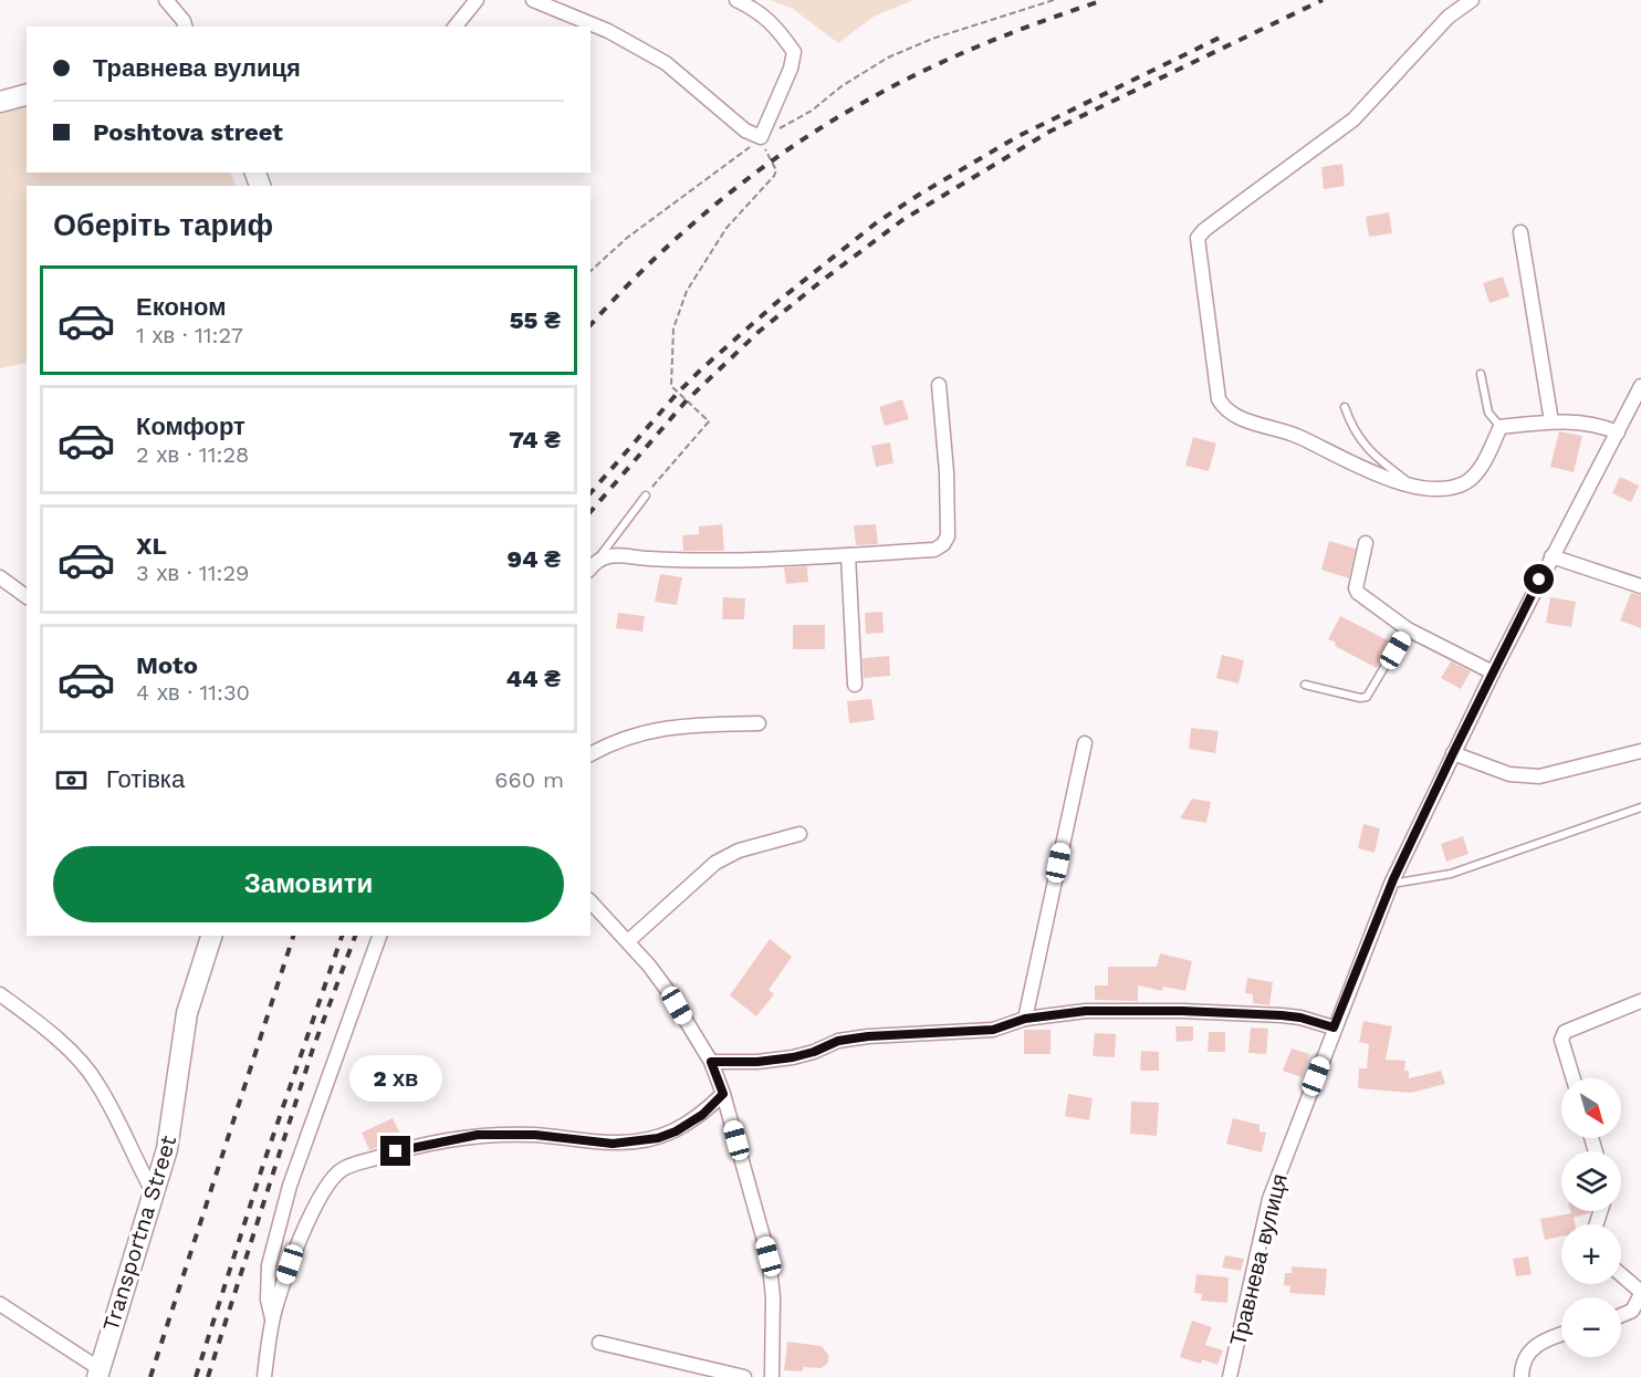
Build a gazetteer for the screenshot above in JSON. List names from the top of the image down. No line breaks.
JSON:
{"streets":{"street":["Transportna Street","Травнева вулиця"]},"north":"bottom right","page":{"banner":["Травнева вулиця","Poshtova street"],"heading":"Оберіть тариф","list":[{"name":"Економ","note":"1 хв · 11:27","value":"55 ₴"},{"name":"Комфорт","note":"2 хв · 11:28","value":"74 ₴"},{"name":"XL","note":"3 хв · 11:29","value":"94 ₴"},{"name":"Moto","note":"4 хв · 11:30","value":"44 ₴"}],"pay":["Готівка","660 m"],"buttons":"Замовити","bubble":"2 хв","map_buttons":["+","−"]}}
